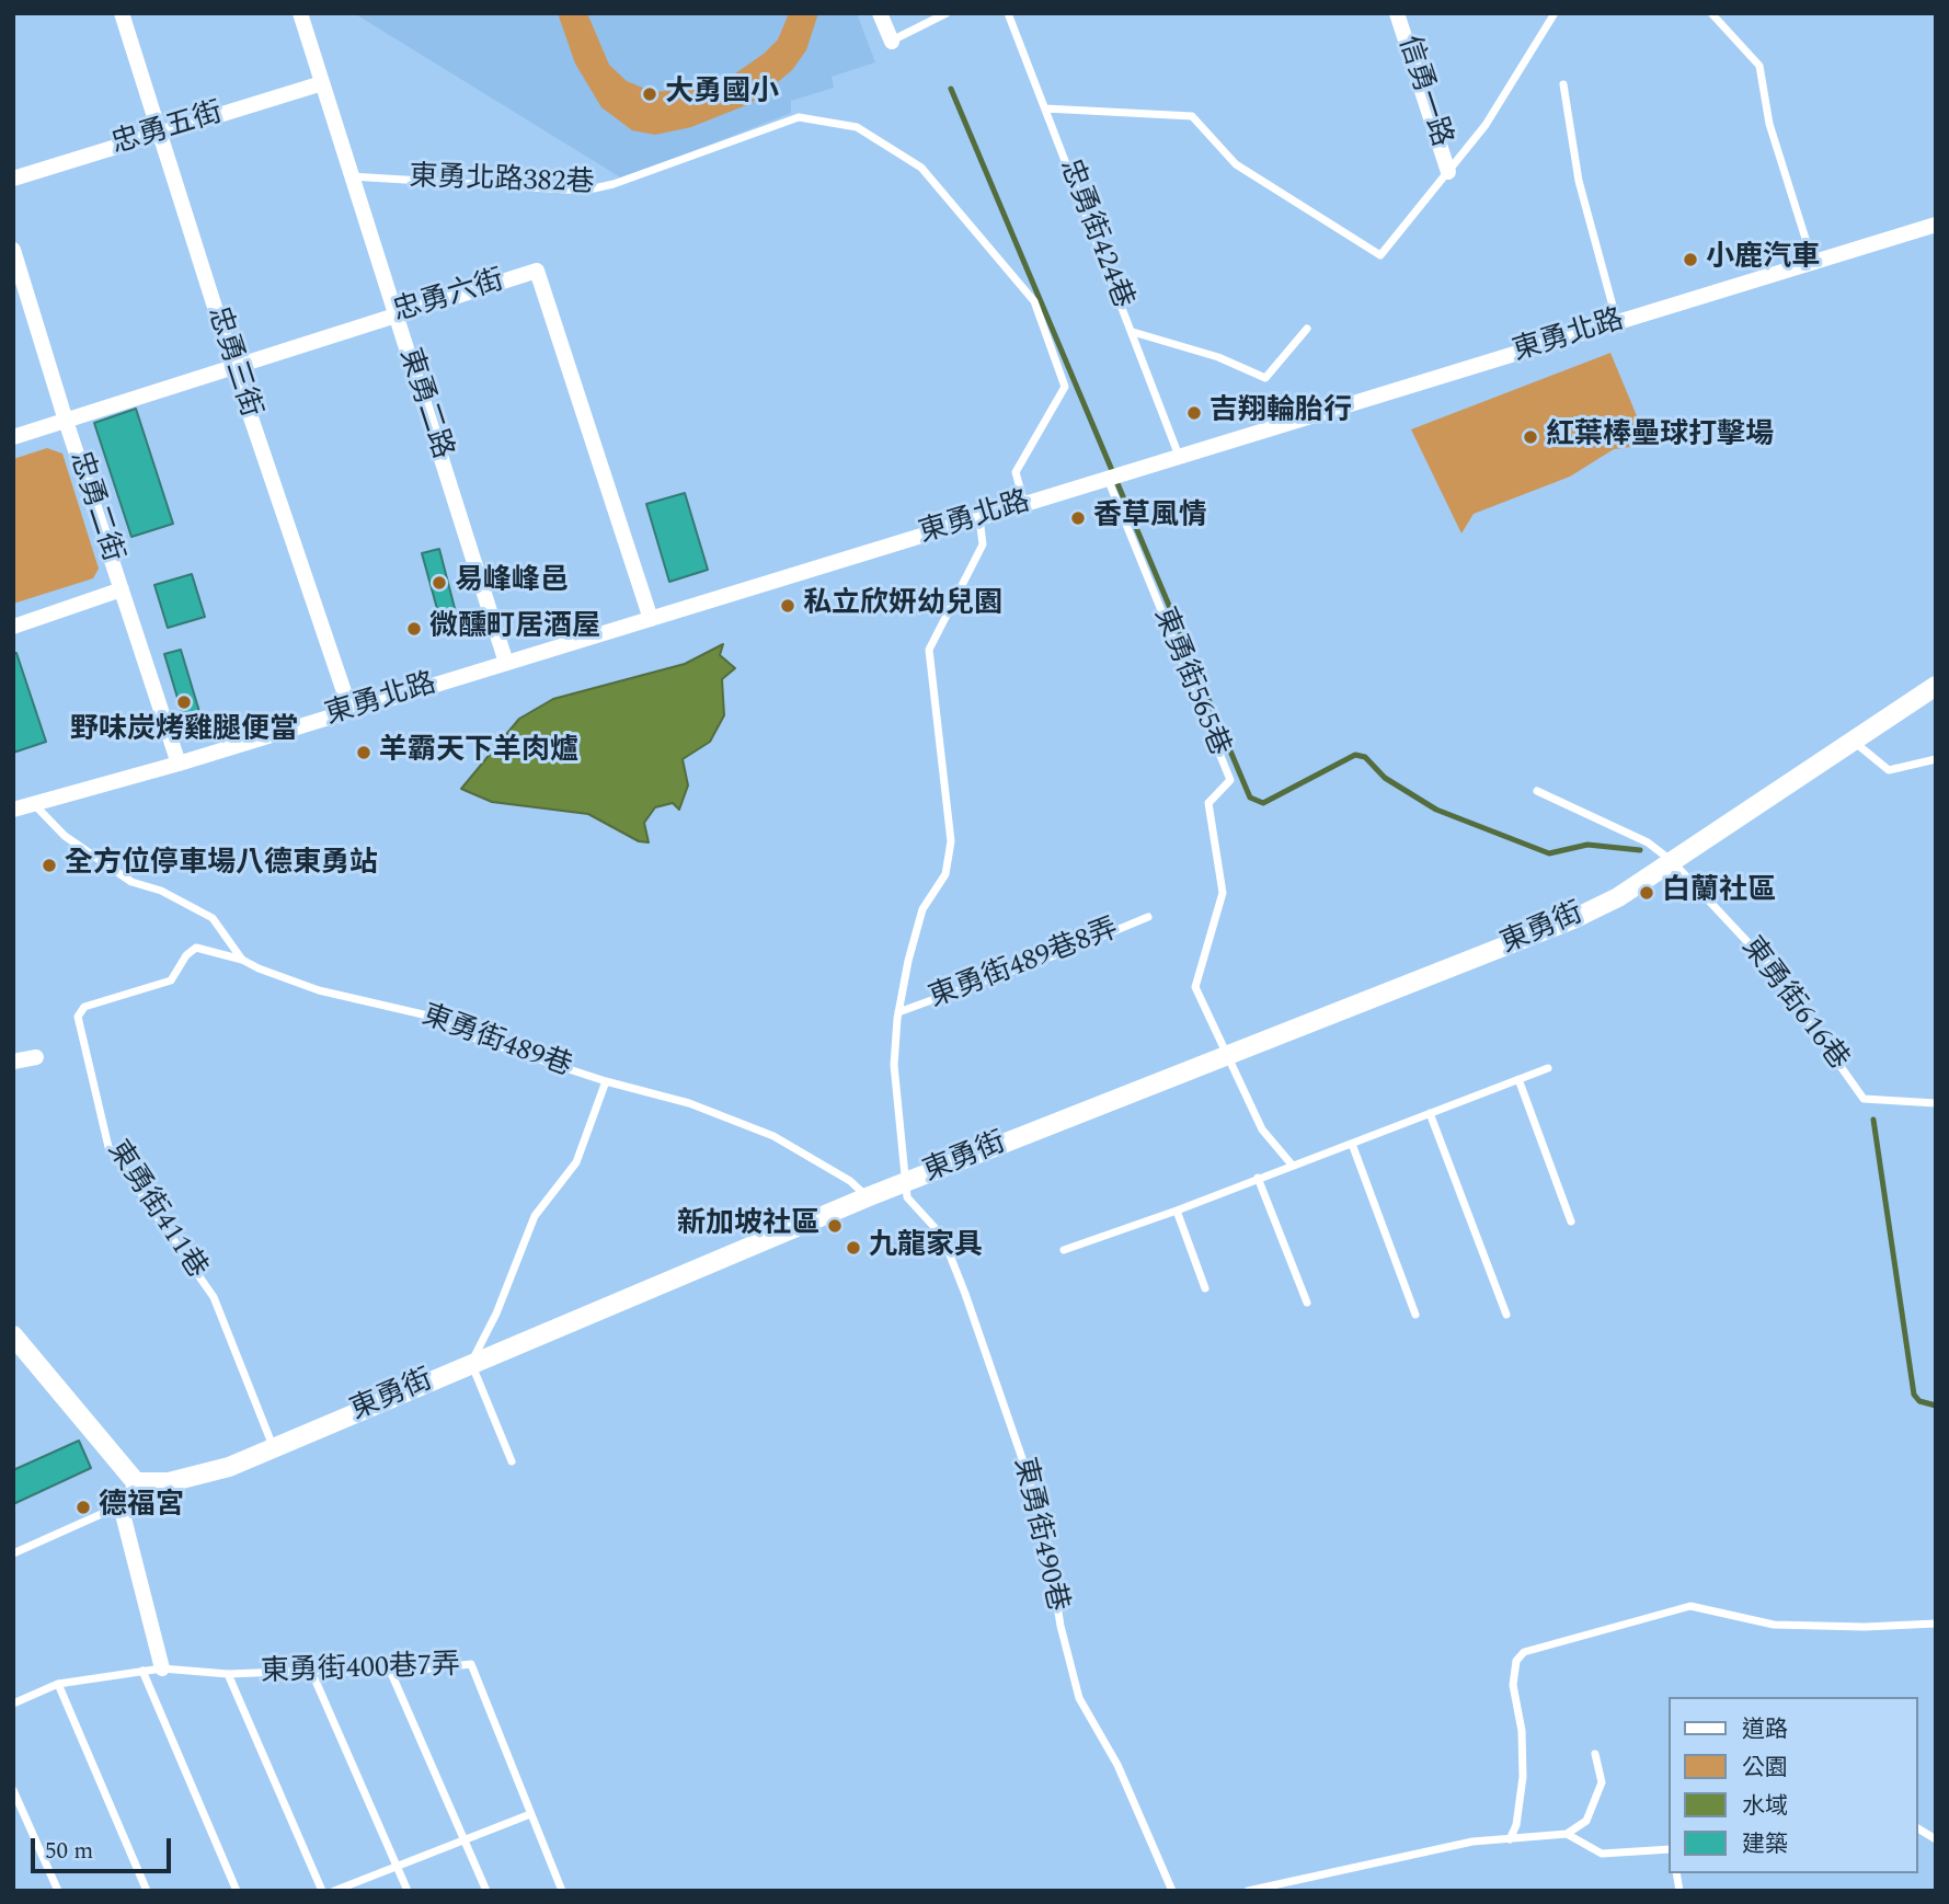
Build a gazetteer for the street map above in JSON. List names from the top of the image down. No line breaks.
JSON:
{"streets":{"street":["信勇一路","忠勇五街","忠勇六街","東勇北路","忠勇三街","東勇二路","忠勇二街","東勇街"],"lane":["東勇北路382巷","忠勇街424巷","東勇街565巷","東勇街489巷8弄","東勇街616巷","東勇街489巷","東勇街411巷","東勇街490巷","東勇街400巷7弄"]},"crossings":[["忠勇五街","忠勇三街"],["忠勇五街","東勇二路"],["東勇北路382巷","東勇北路"],["東勇北路382巷","東勇二路"],["忠勇街424巷","東勇北路"],["忠勇六街","東勇北路"],["忠勇六街","忠勇三街"],["忠勇六街","東勇二路"],["忠勇六街","忠勇二街"],["東勇北路","忠勇三街"],["東勇北路","東勇二路"],["東勇北路","忠勇二街"],["東勇北路","東勇街565巷"],["東勇北路","東勇街489巷"],["東勇街565巷","東勇街"],["東勇街","東勇街616巷"],["東勇街","東勇街489巷"],["東勇街","東勇街411巷"],["東勇街","東勇街490巷"],["東勇街489巷","東勇街411巷"]],"places":["大勇國小","小鹿汽車","吉翔輪胎行","紅葉棒壘球打擊場","香草風情","易峰峰邑","私立欣妍幼兒園","微醺町居酒屋","野味炭烤雞腿便當","羊霸天下羊肉爐","全方位停車場八德東勇站","白蘭社區","新加坡社區","九龍家具","德福宮"],"legend":["道路","公園","水域","建築"],"scale_bar":"50 m"}
